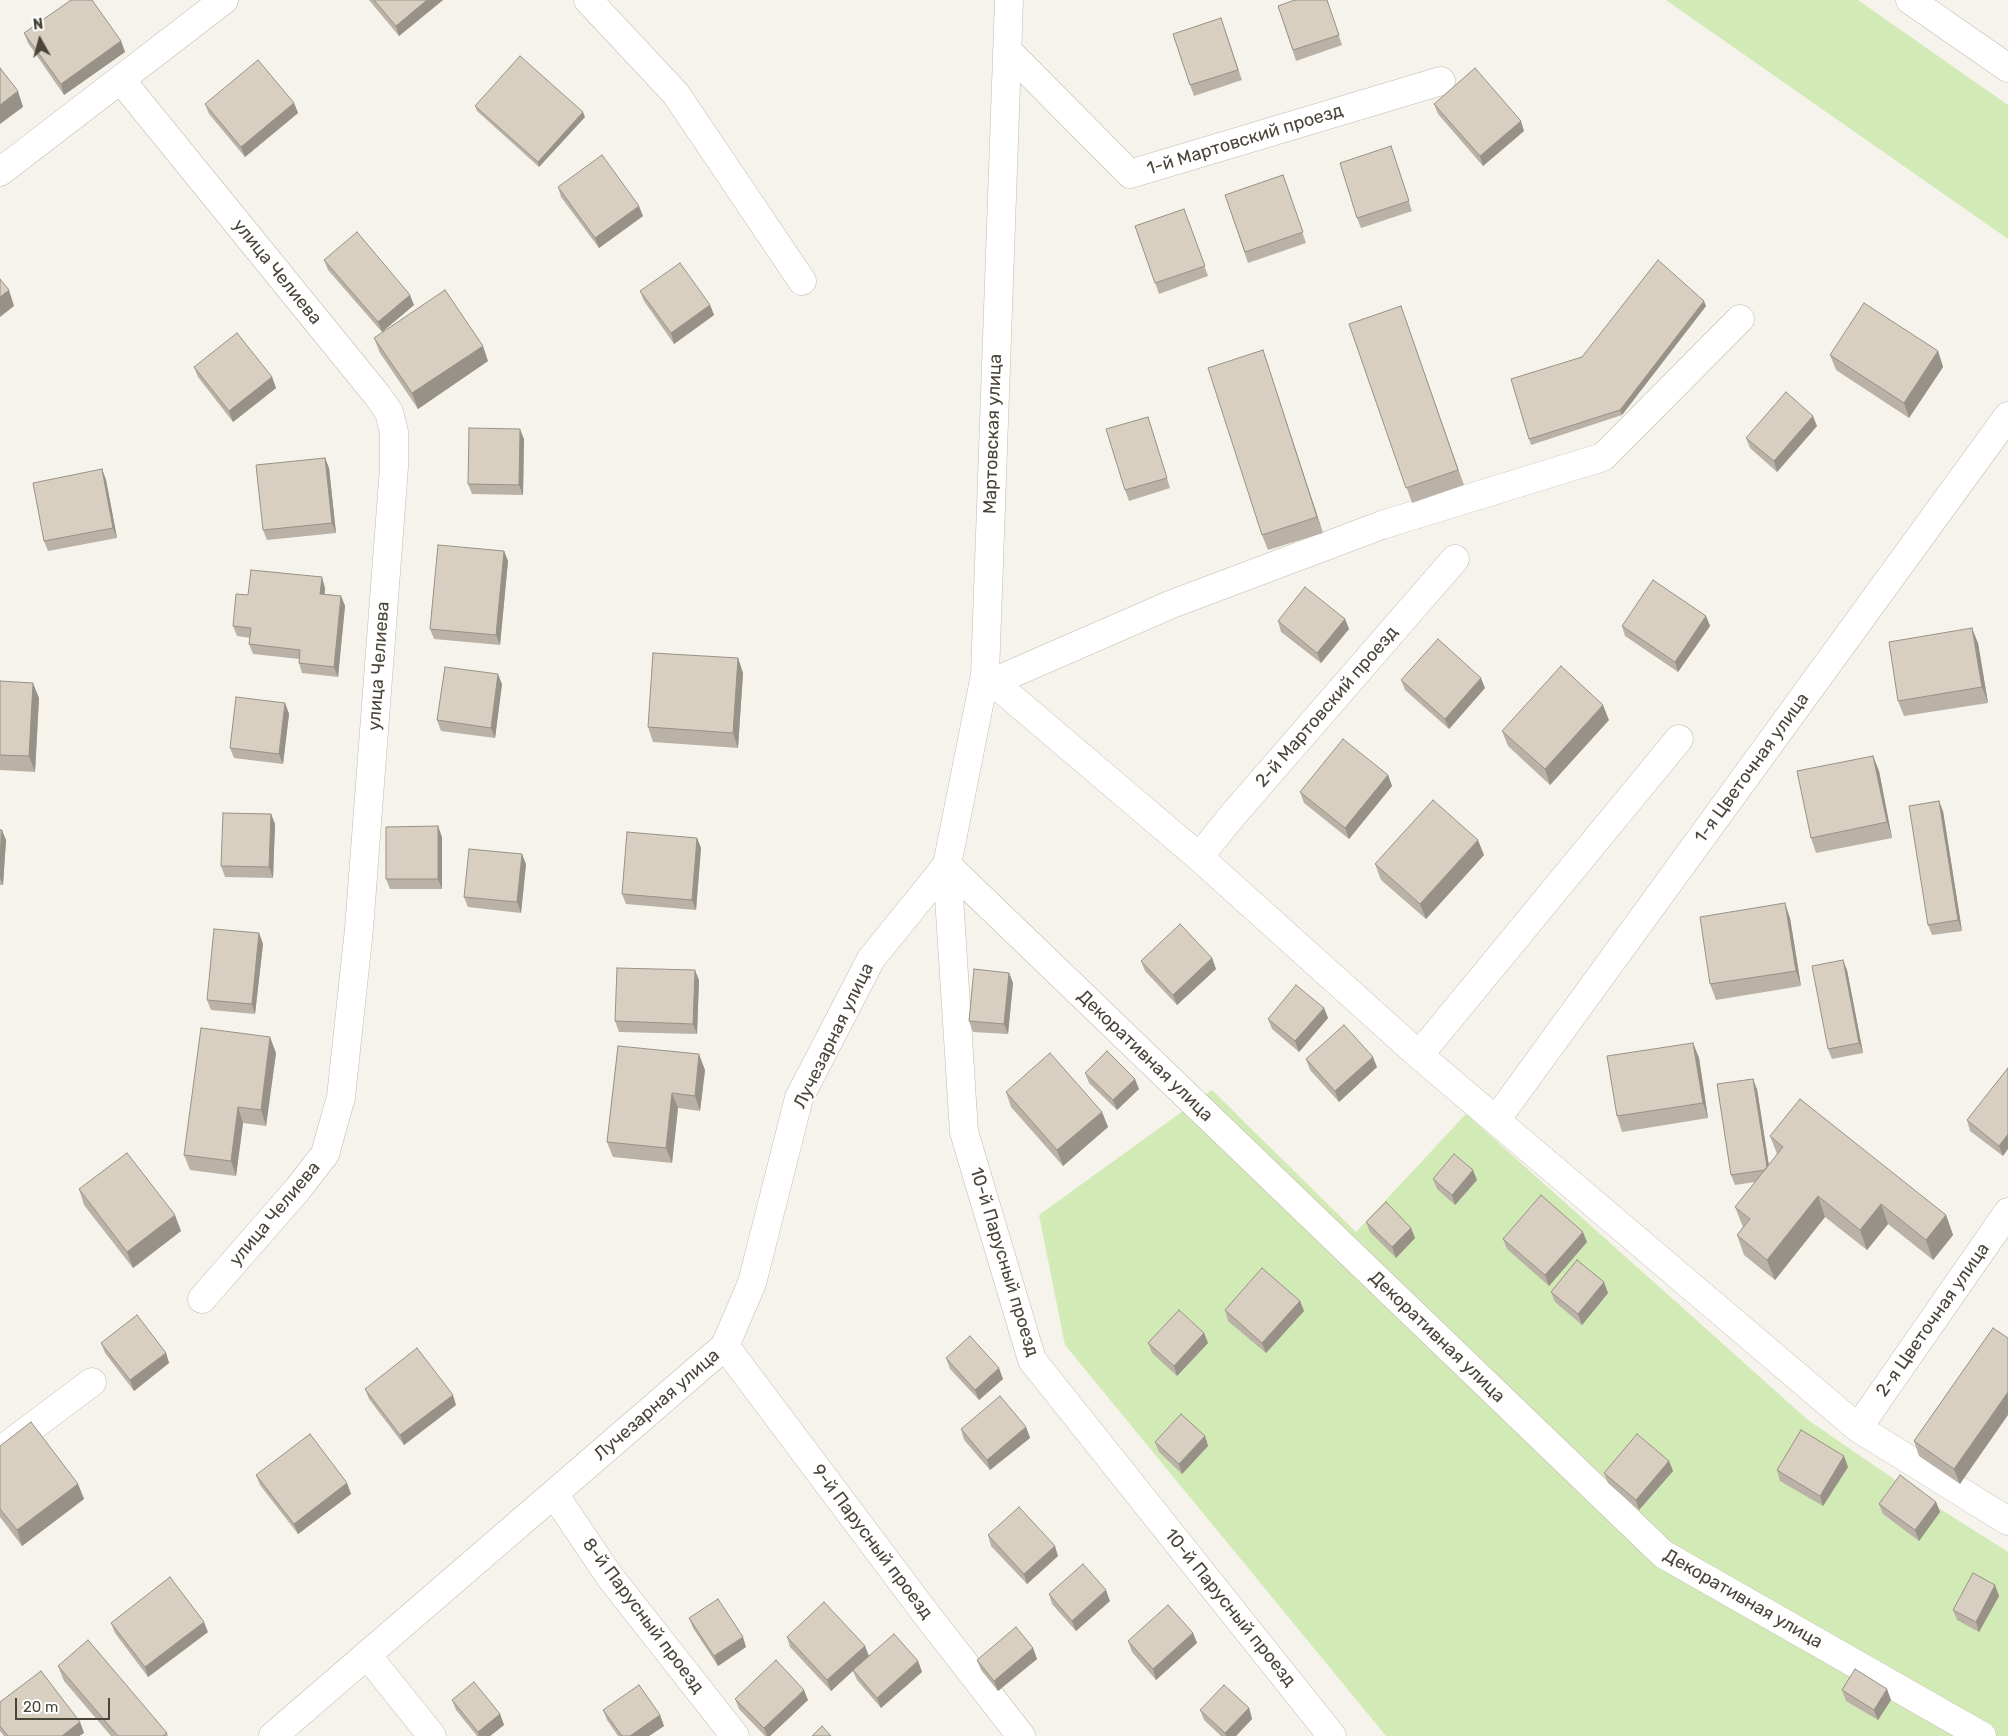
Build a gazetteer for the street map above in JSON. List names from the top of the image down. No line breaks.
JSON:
{"streets":{"street":["1-й Мартовский проезд","улица Челиева","Мартовская улица","2-й Мартовский проезд","1-я Цветочная улица","Лучезарная улица","Декоративная улица","10-й Парусный проезд","2-я Цветочная улица","9-й Парусный проезд","8-й Парусный проезд"]},"crossings":[["1-й Мартовский проезд","Мартовская улица"],["Мартовская улица","Лучезарная улица"],["Мартовская улица","Декоративная улица"],["Мартовская улица","10-й Парусный проезд"],["Лучезарная улица","Декоративная улица"],["Лучезарная улица","10-й Парусный проезд"],["Лучезарная улица","9-й Парусный проезд"],["Лучезарная улица","8-й Парусный проезд"],["Декоративная улица","10-й Парусный проезд"]],"scale_bar":"20 m","north":"top"}
